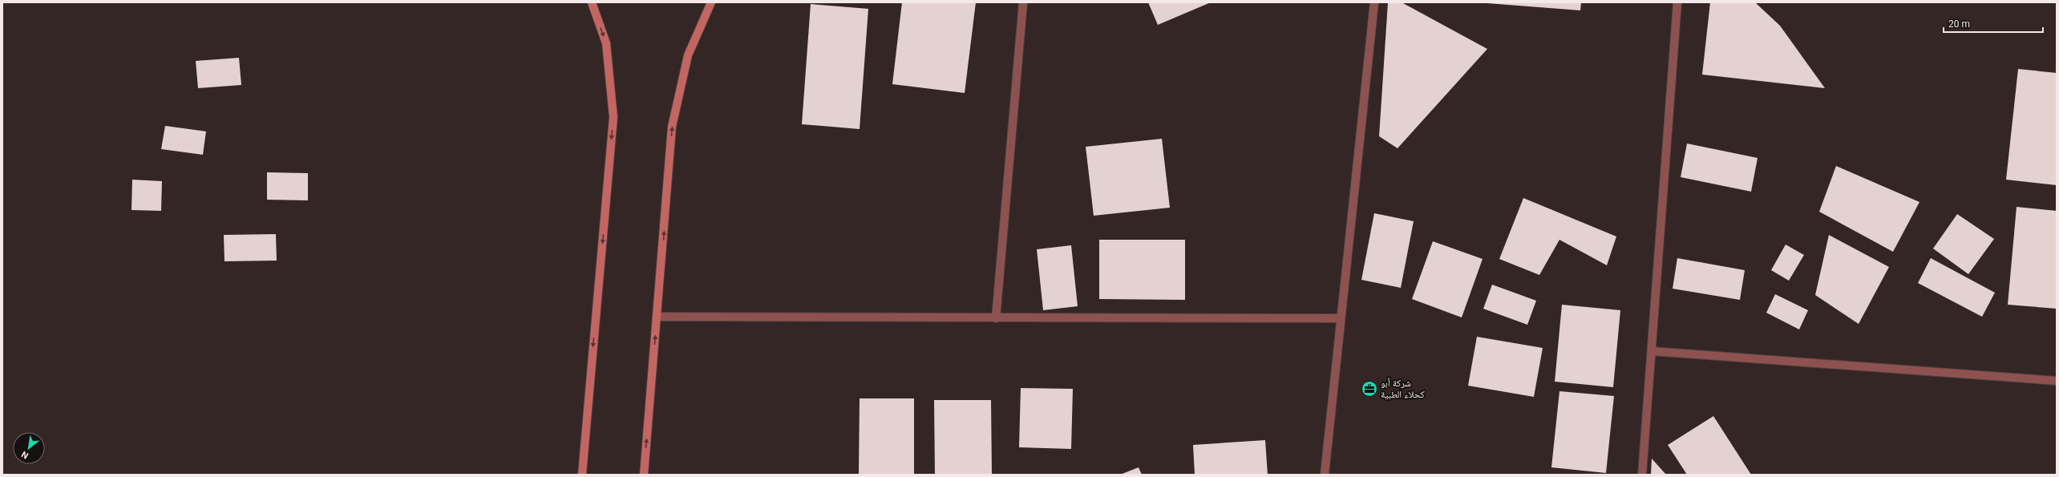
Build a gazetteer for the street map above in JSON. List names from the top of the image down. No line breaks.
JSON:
{"places":{"office":["شركة أبو كحلاء الطبية"]},"scale_bar":"20 m","north":"bottom left"}
